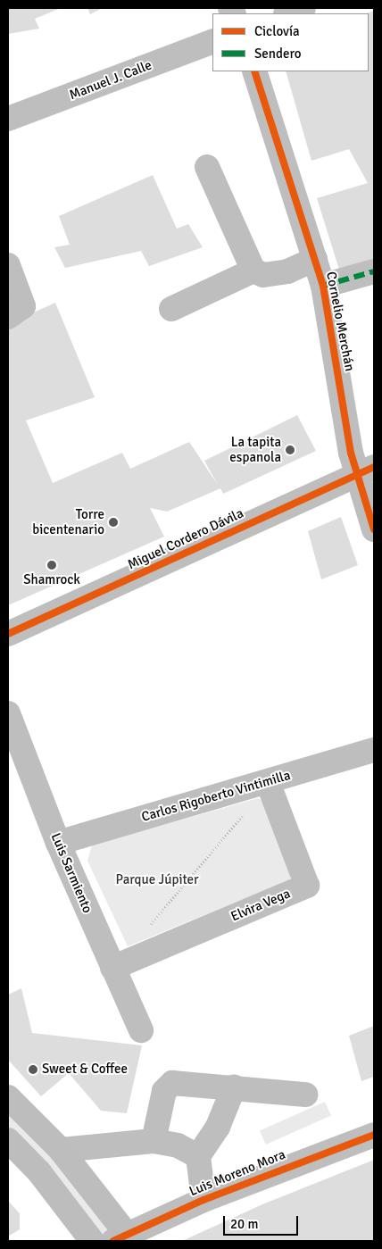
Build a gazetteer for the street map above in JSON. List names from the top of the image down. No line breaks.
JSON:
{"streets":{"street":["Manuel J. Calle","Cornelio Merchán","Miguel Cordero Dávila","Carlos Rigoberto Vintimilla","Luis Sarmiento","Elvira Vega","Luis Moreno Mora"]},"crossings":[["Cornelio Merchán","Miguel Cordero Dávila"],["Carlos Rigoberto Vintimilla","Luis Sarmiento"],["Carlos Rigoberto Vintimilla","Elvira Vega"],["Luis Sarmiento","Elvira Vega"]],"parks":["Parque Júpiter"],"places":["La tapita espanola","Torre bicentenario","Shamrock","Sweet & Coffee"],"legend":["Ciclovía","Sendero"],"scale_bar":"20 m"}
